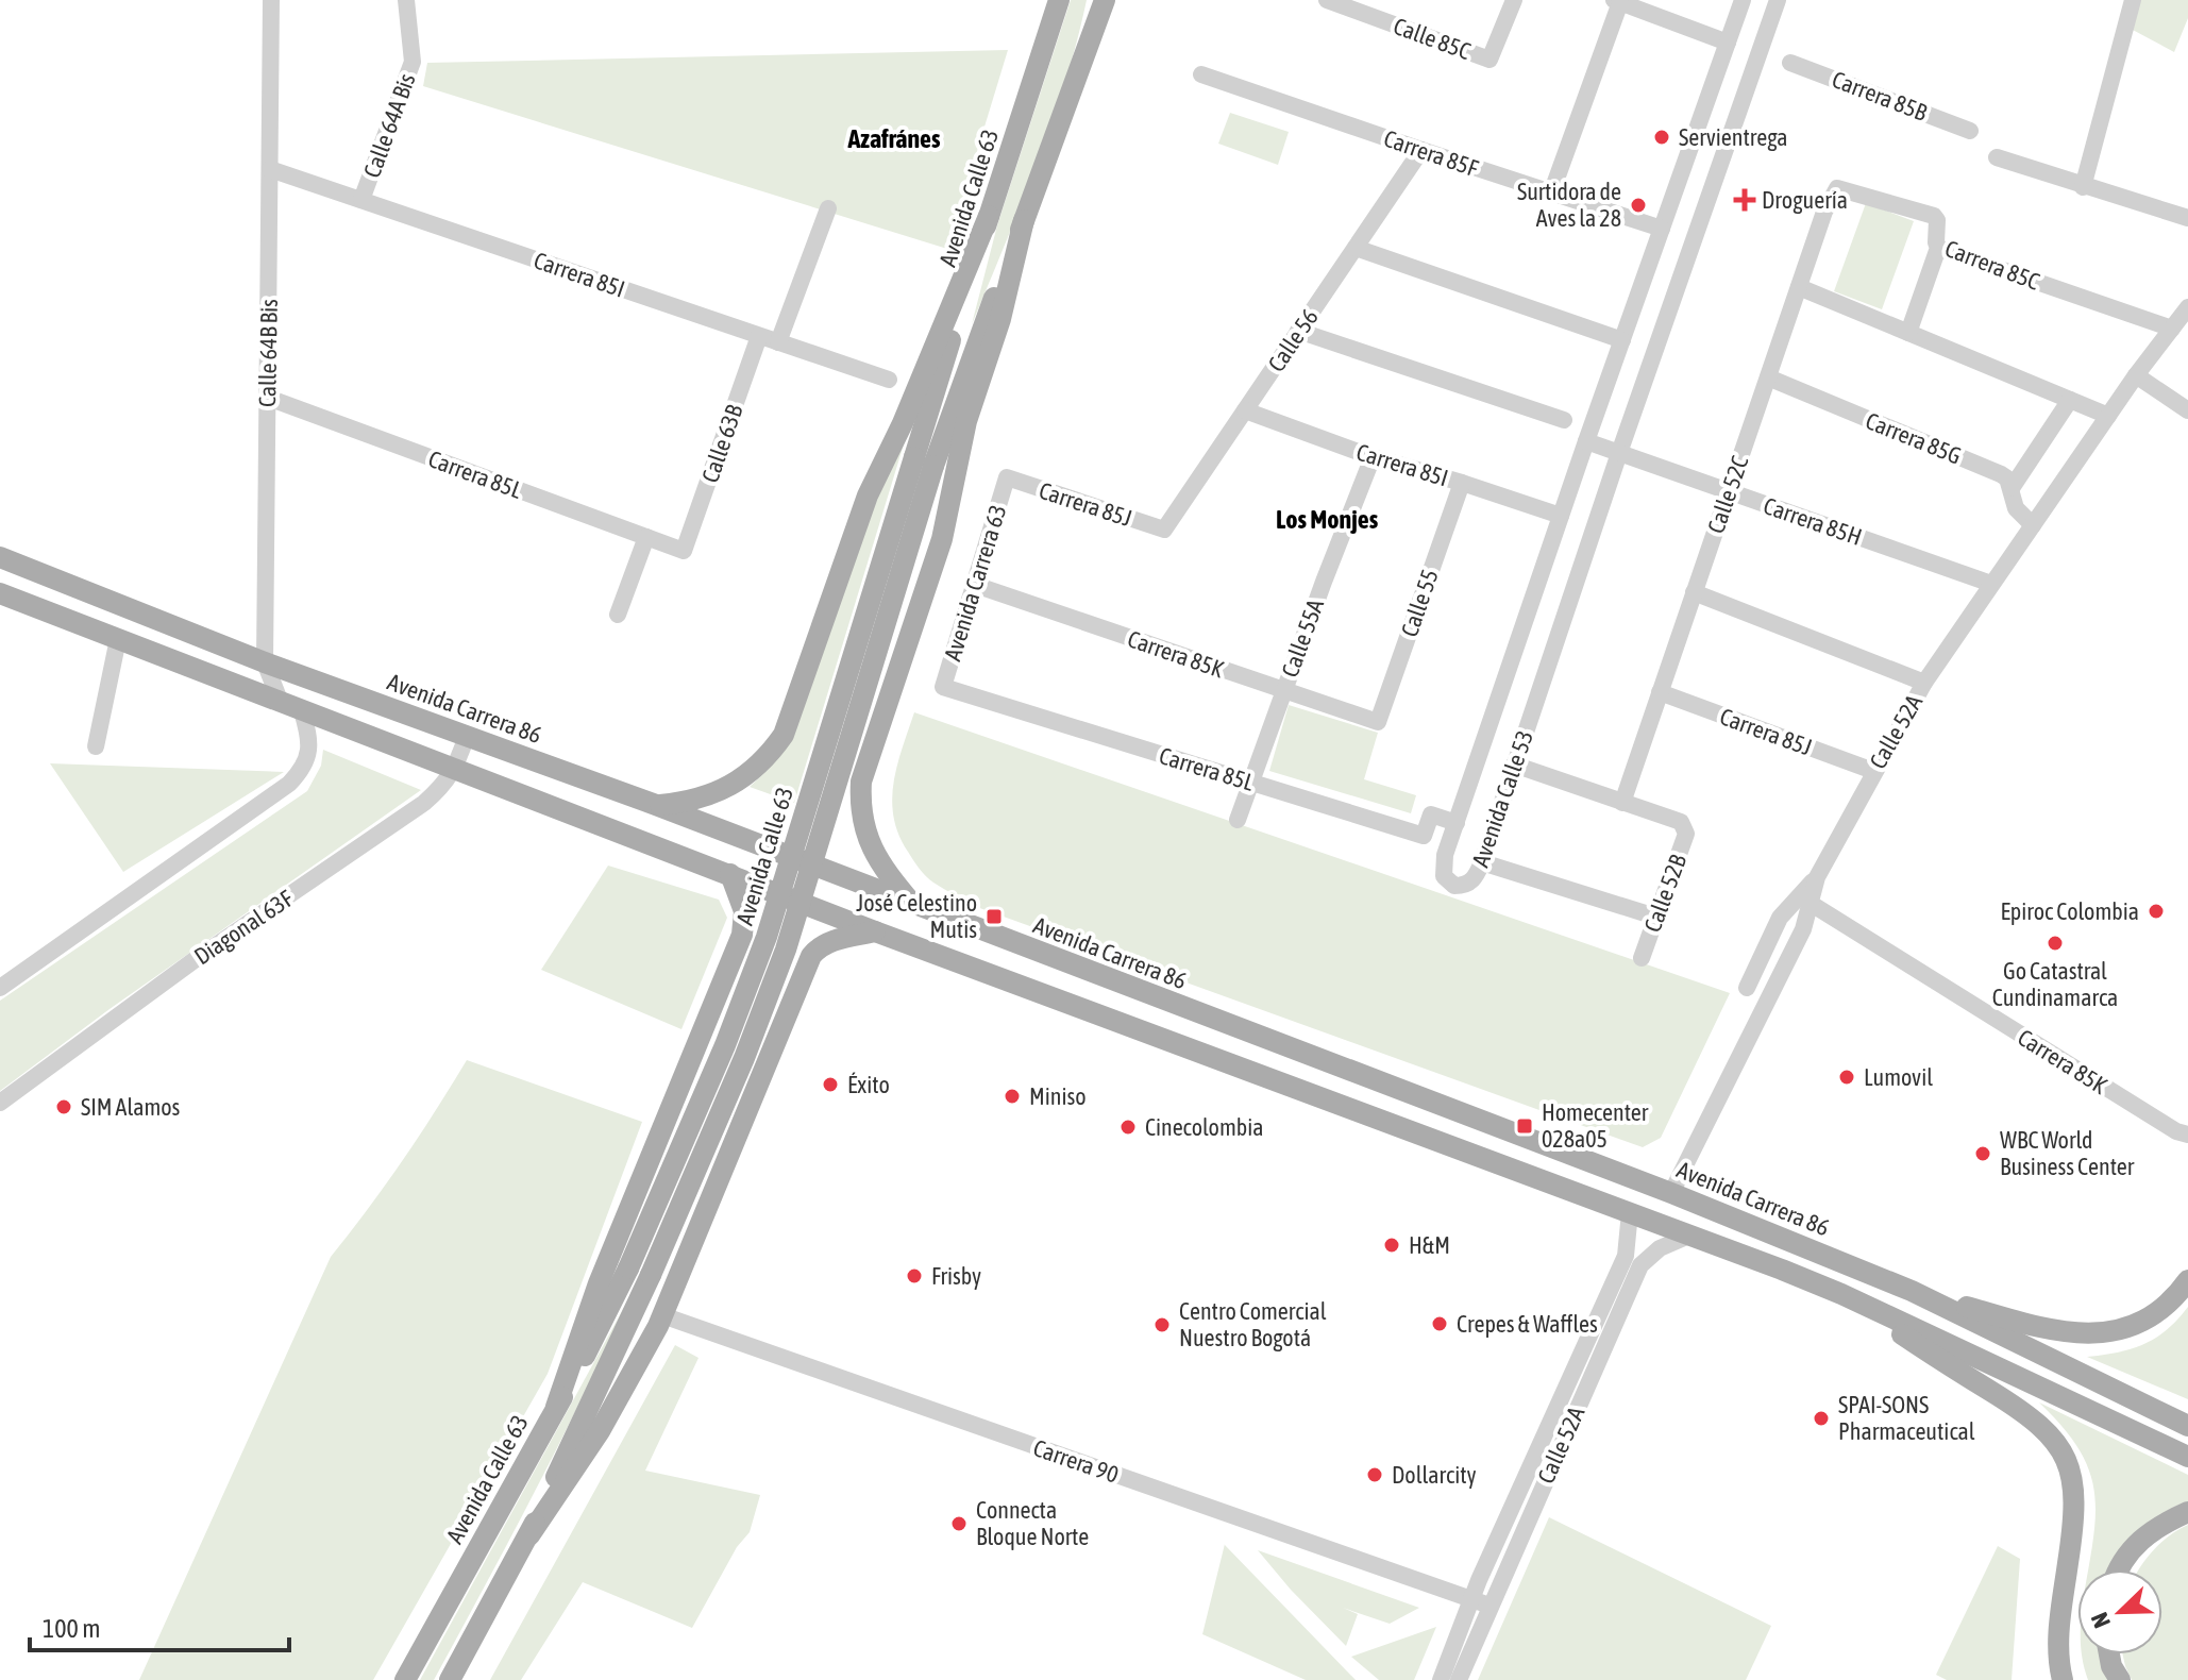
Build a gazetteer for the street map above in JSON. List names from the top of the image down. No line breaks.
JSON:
{"streets":{"main road":["Avenida Calle 63","Avenida Carrera 86"],"street":["Calle 85C","Carrera 85B","Calle 64A Bis","Carrera 85F","Carrera 85C","Carrera 85I","Calle 56","Calle 64B Bis","Carrera 85G","Calle 63B","Carrera 85L","Calle 52C","Carrera 85J","Carrera 85H","Avenida Carrera 63","Calle 55","Calle 55A","Carrera 85K","Calle 52A","Avenida Calle 53","Calle 52B","Diagonal 63F","Carrera 90"]},"crossings":[["Calle 64A Bis","Carrera 85I"],["Carrera 85F","Calle 56"],["Carrera 85F","Avenida Calle 53"],["Carrera 85C","Calle 52C"],["Carrera 85C","Calle 52A"],["Carrera 85I","Calle 56"],["Carrera 85I","Calle 64B Bis"],["Carrera 85I","Calle 63B"],["Carrera 85I","Calle 55"],["Carrera 85I","Calle 55A"],["Carrera 85I","Avenida Calle 53"],["Calle 56","Carrera 85J"],["Calle 64B Bis","Carrera 85L"],["Calle 64B Bis","Avenida Carrera 86"],["Carrera 85G","Calle 52C"],["Carrera 85G","Calle 52A"],["Calle 63B","Carrera 85L"],["Carrera 85L","Avenida Carrera 63"],["Carrera 85L","Calle 55A"],["Carrera 85L","Avenida Calle 53"],["Calle 52C","Carrera 85J"],["Calle 52C","Carrera 85H"],["Calle 52C","Calle 52B"],["Carrera 85J","Avenida Carrera 63"],["Carrera 85J","Calle 52A"],["Carrera 85H","Calle 52A"],["Carrera 85H","Avenida Calle 53"],["Avenida Carrera 63","Carrera 85K"],["Calle 55","Carrera 85K"],["Calle 55A","Carrera 85K"],["Carrera 85K","Calle 52A"],["Avenida Carrera 86","Calle 52A"],["Avenida Carrera 86","Diagonal 63F"],["Calle 52A","Carrera 90"]],"districts":["Azafránes","Los Monjes"],"places":{"other":["Servientrega","Surtidora de Aves la 28","Epiroc Colombia","Go Catastral Cundinamarca","Lumovil","Éxito","Miniso","SIM Alamos","Cinecolombia","WBC World Business Center","H&M","Frisby","Crepes & Waffles","Centro Comercial Nuestro Bogotá","SPAI-SONS Pharmaceutical","Dollarcity","Connecta Bloque Norte"],"health":["Droguería"],"transit":["José Celestino Mutis","Homecenter 028a05"]},"scale_bar":"100 m","north":"bottom left"}
